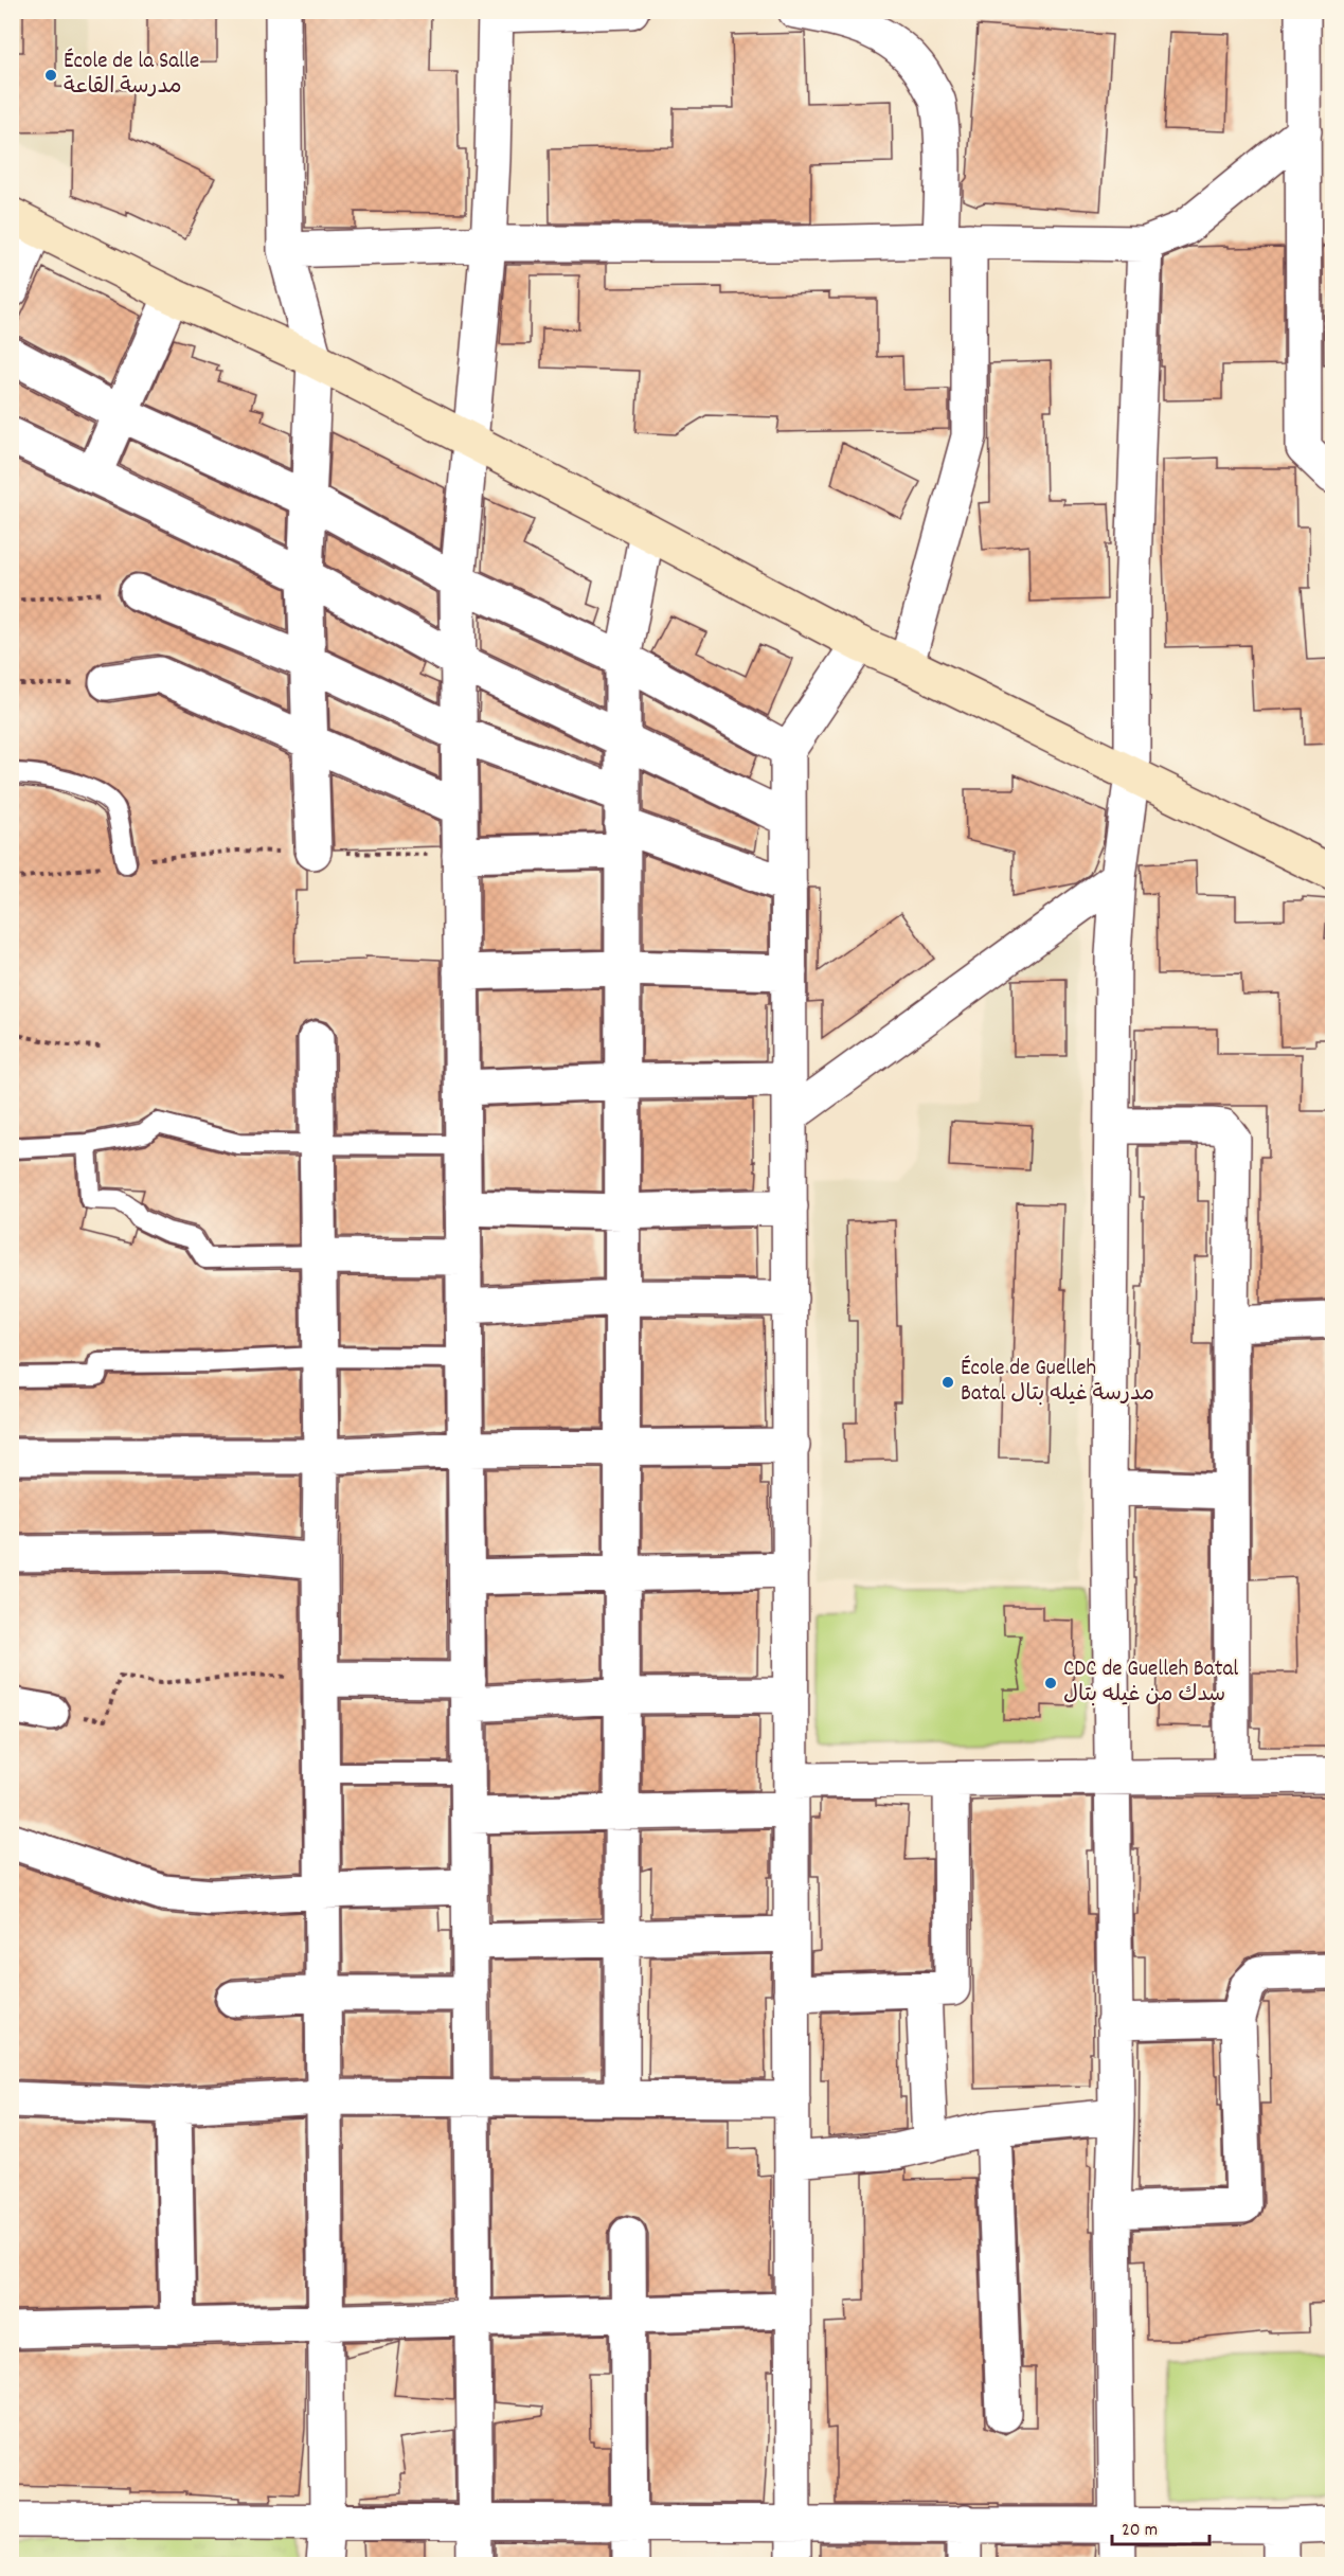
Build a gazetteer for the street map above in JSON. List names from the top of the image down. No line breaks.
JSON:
{"places":["École de la Salle مدرسة القاعة","École de Guelleh Batal مدرسة غيله بتال","CDC de Guelleh Batal سدك من غيله بتال"],"scale_bar":"20 m"}
